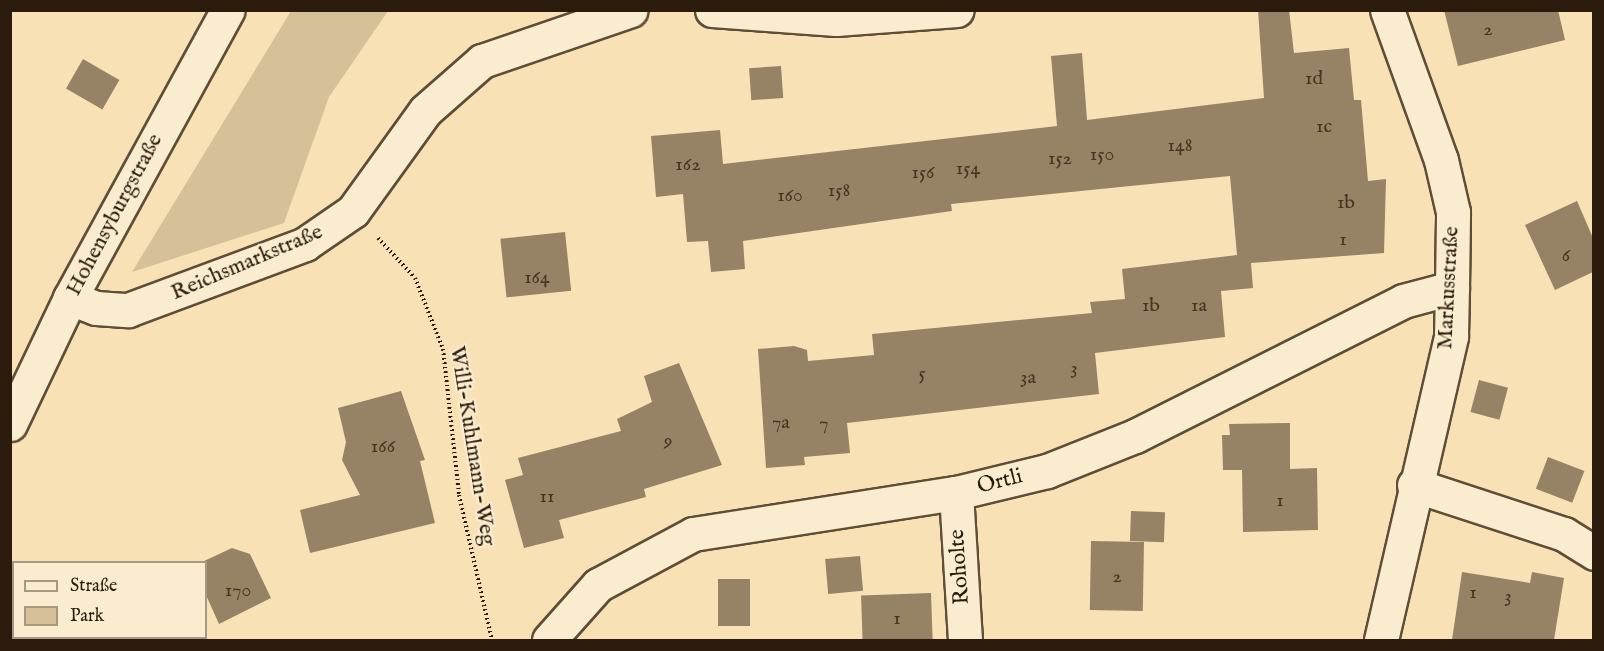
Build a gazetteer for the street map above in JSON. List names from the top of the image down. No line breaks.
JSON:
{"streets":{"street":["Hohensyburgstraße","Reichsmarkstraße","Markusstraße","Ortli","Roholte"],"path":["Willi-Kuhlmann-Weg"]},"crossings":[["Hohensyburgstraße","Reichsmarkstraße"],["Reichsmarkstraße","Willi-Kuhlmann-Weg"],["Markusstraße","Ortli"],["Ortli","Roholte"]],"house_numbers":["2","1d","1c","148","150","152","162","154","156","158","160","1b","1","6","164","1b","1a","3","5","3a","7a","7","9","166","11","1","2","170","1","3","1"],"legend":["Straße","Park"]}
